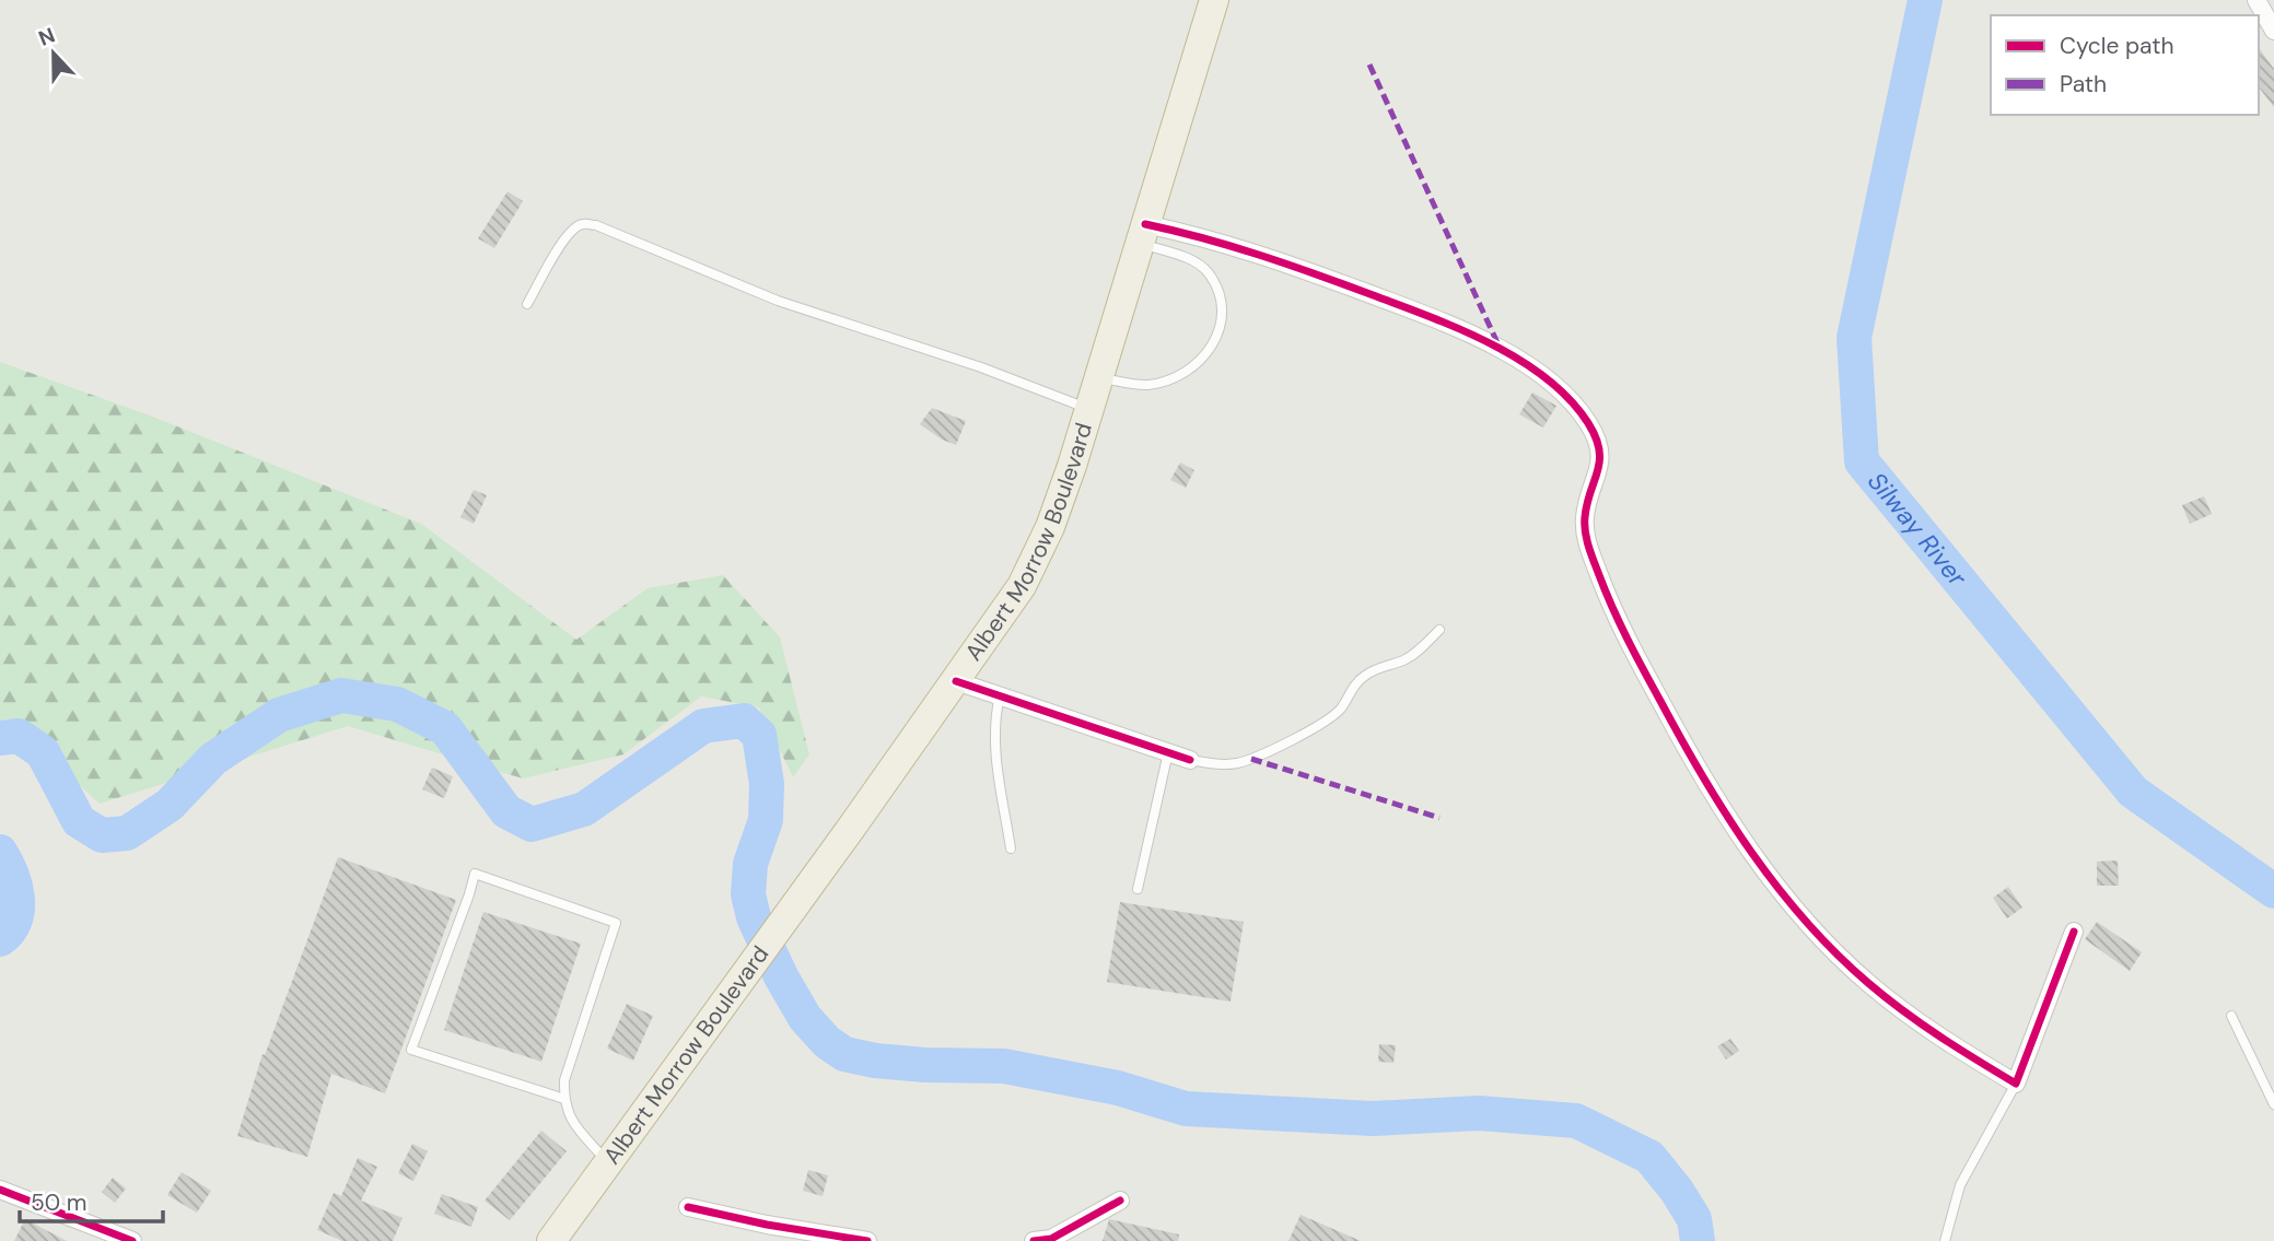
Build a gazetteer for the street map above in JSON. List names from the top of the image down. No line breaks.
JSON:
{"streets":{"highway":["Albert Morrow Boulevard"]},"water":["Silway River"],"legend":["Cycle path","Path"],"scale_bar":"50 m","north":"top"}
